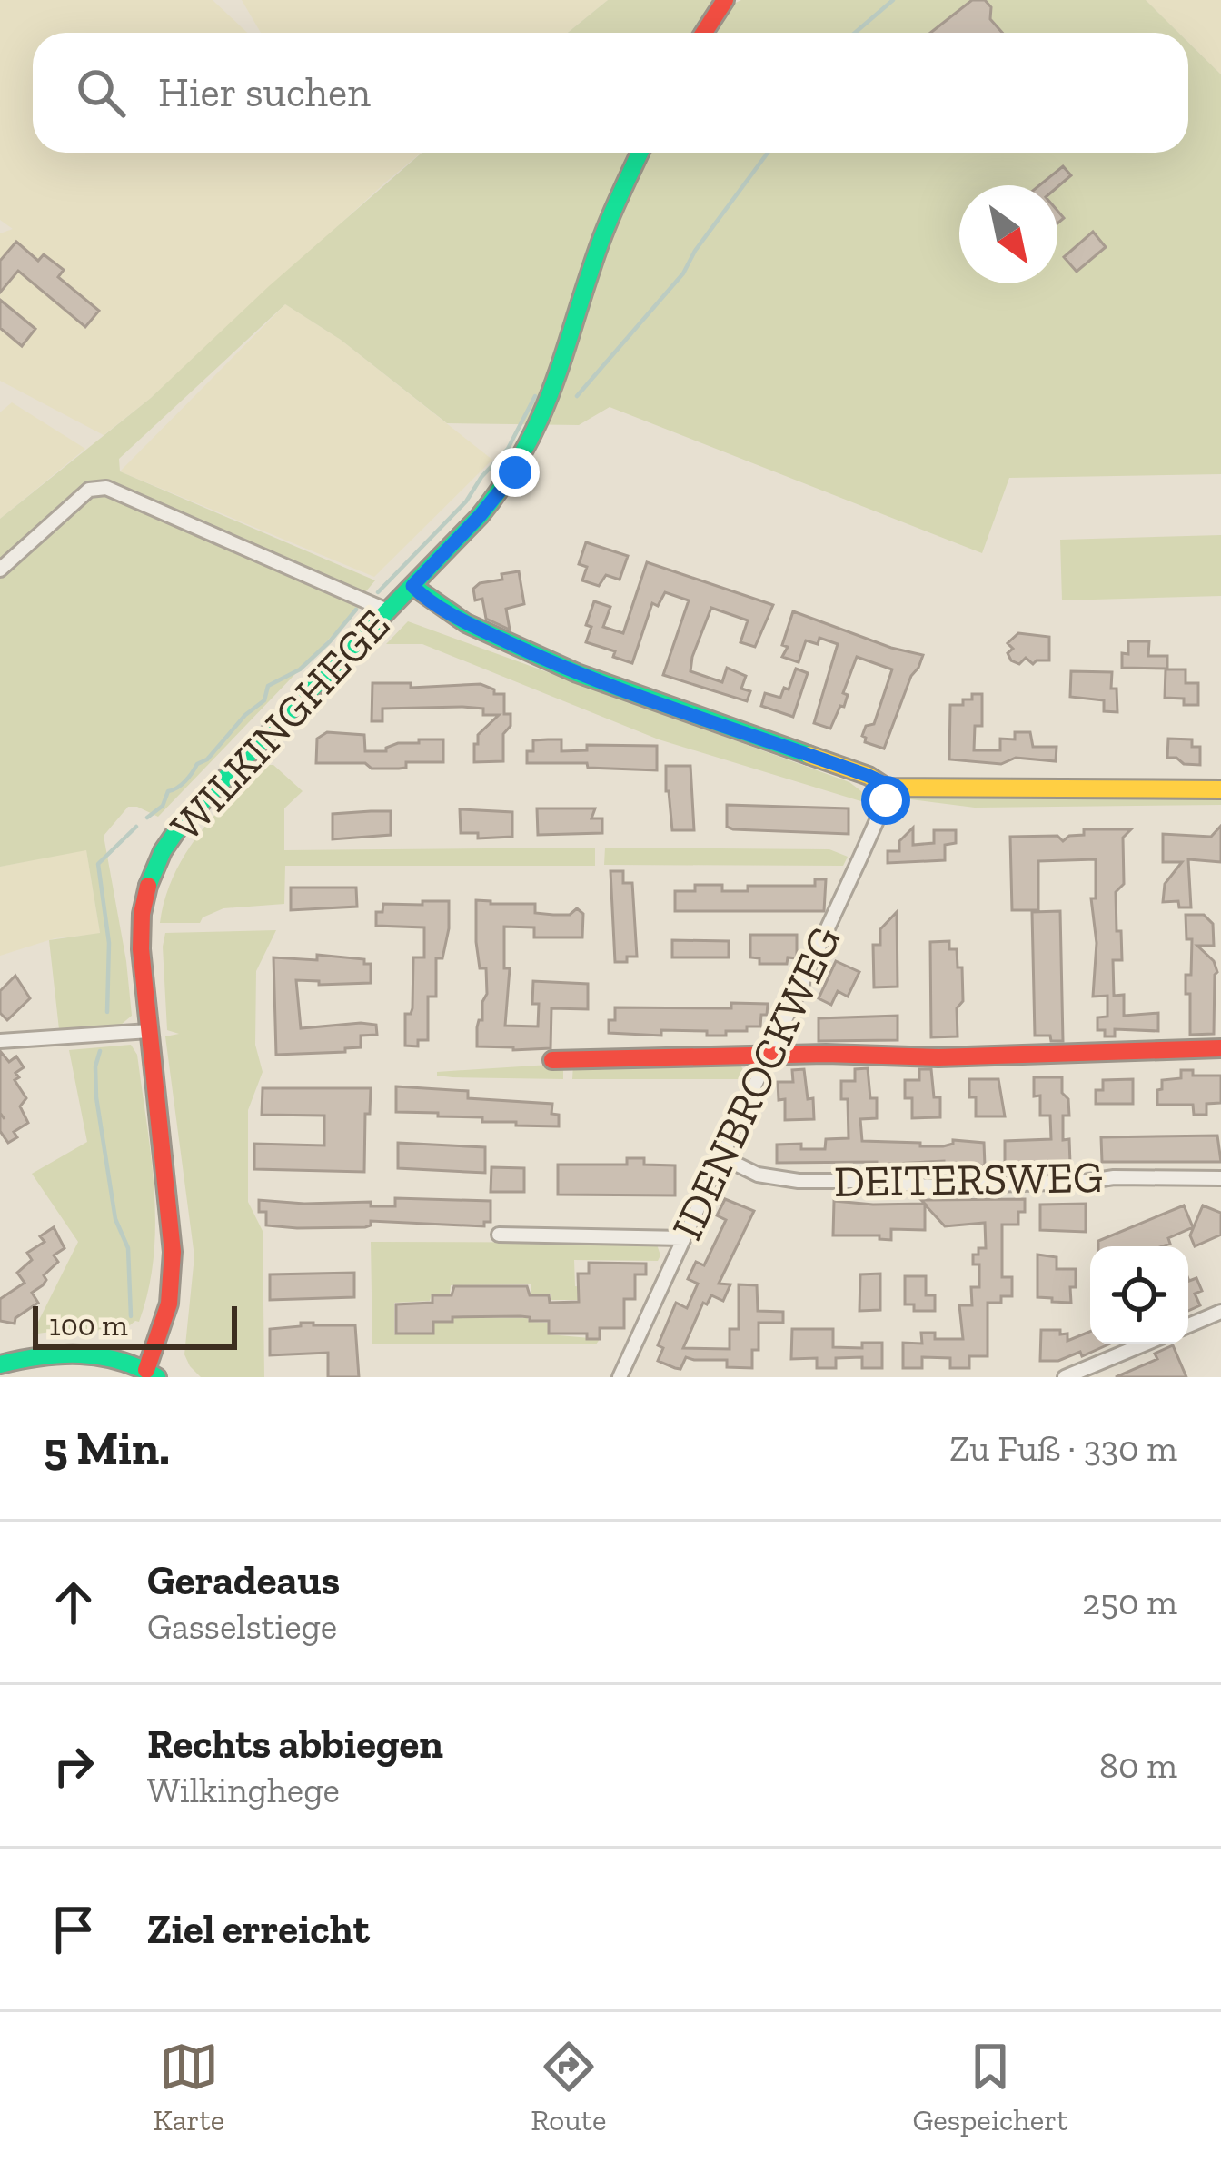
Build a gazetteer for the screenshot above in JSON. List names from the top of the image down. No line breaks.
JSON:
{"streets":{"street":["WILKINGHEGE","IDENBROCKWEG","DEITERSWEG"]},"crossings":[["IDENBROCKWEG","DEITERSWEG"]],"scale_bar":"100 m","north":"bottom right","page":{"search":"Hier suchen","scale":"100 m","heading":["5 Min.","Zu Fuß · 330 m"],"list":[["Geradeaus","Gasselstiege","250 m"],["Rechts abbiegen","Wilkinghege","80 m"],"Ziel erreicht"],"nav":["Karte","Route","Gespeichert"]}}
